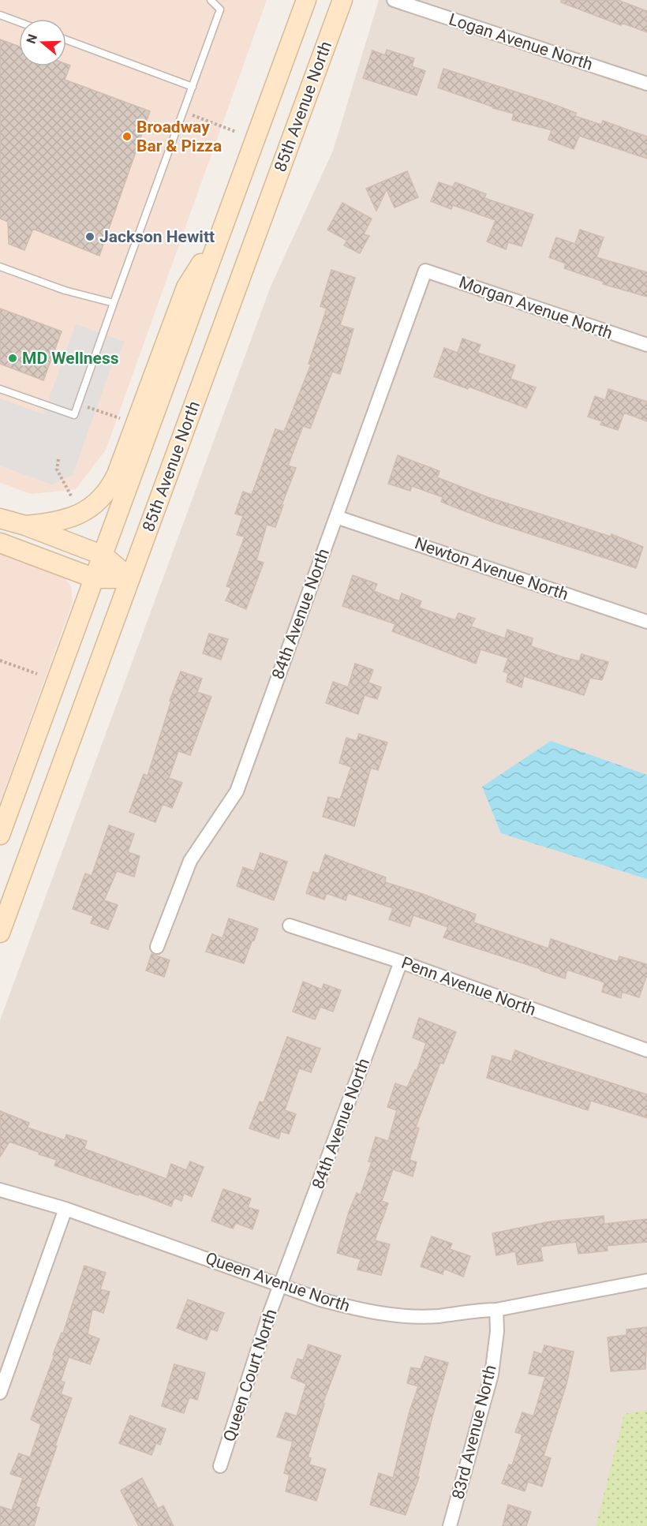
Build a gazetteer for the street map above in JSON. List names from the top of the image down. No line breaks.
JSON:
{"streets":{"main road":["85th Avenue North"],"street":["Logan Avenue North","Morgan Avenue North","Newton Avenue North","84th Avenue North","Penn Avenue North","Queen Avenue North","Queen Court North","83rd Avenue North"]},"crossings":[["Morgan Avenue North","84th Avenue North"],["Newton Avenue North","84th Avenue North"],["84th Avenue North","Penn Avenue North"],["84th Avenue North","Queen Avenue North"],["84th Avenue North","Queen Court North"],["Queen Avenue North","Queen Court North"],["Queen Avenue North","83rd Avenue North"]],"places":["Broadway Bar & Pizza","Jackson Hewitt","MD Wellness"],"north":"left"}
